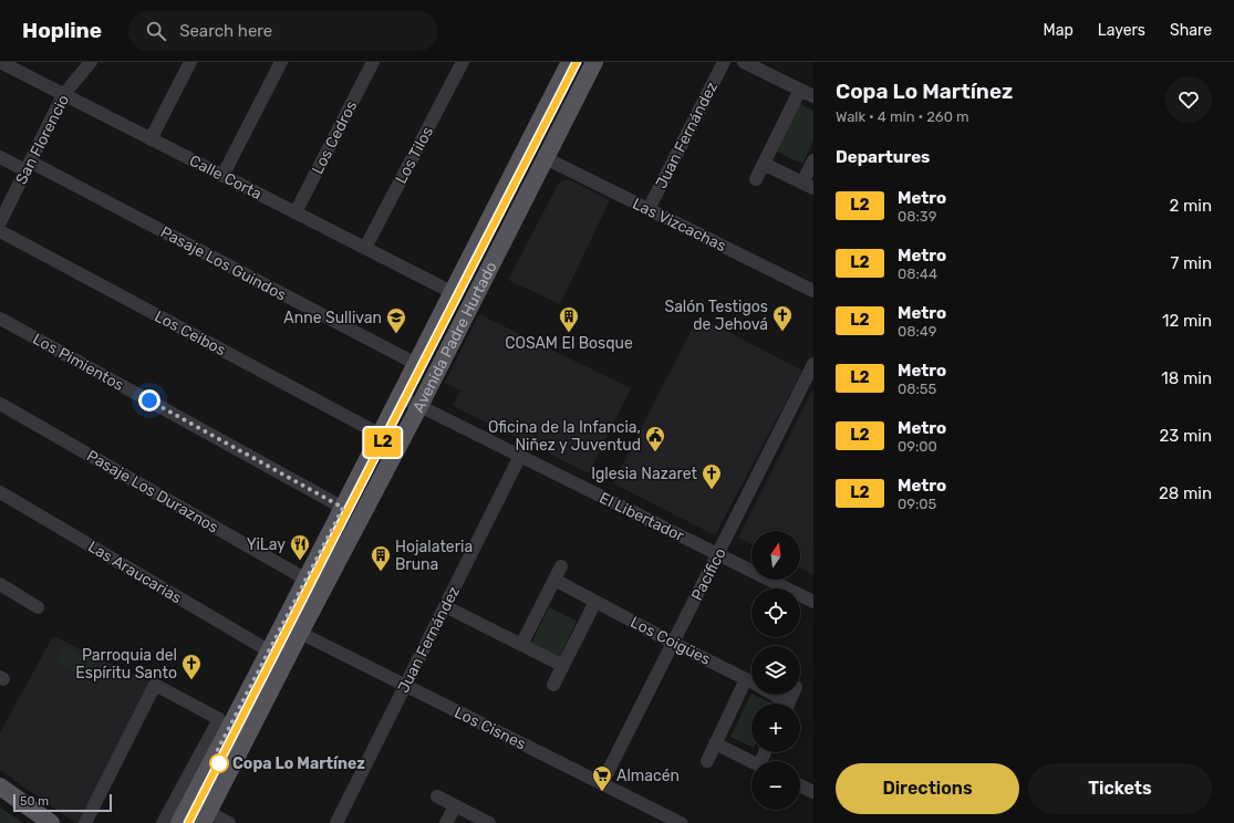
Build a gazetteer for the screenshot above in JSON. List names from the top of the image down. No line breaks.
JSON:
{"streets":{"main road":["Avenida Padre Hurtado"],"street":["Juan Fernández","Los Cedros","San Florencio","Los Tilos","Calle Corta","Las Vizcachas","Pasaje Los Guindos","Los Ceibos","Los Pimientos","Pasaje Los Duraznos","El Libertador","Las Araucarias","Pacífico","Los Coigües","Los Cisnes"]},"crossings":[["Juan Fernández","Las Vizcachas"],["Juan Fernández","El Libertador"],["Juan Fernández","Los Cisnes"],["Los Cedros","Calle Corta"],["San Florencio","Calle Corta"],["San Florencio","Pasaje Los Guindos"],["Los Tilos","Calle Corta"],["Calle Corta","Avenida Padre Hurtado"],["Las Vizcachas","Avenida Padre Hurtado"],["Pasaje Los Guindos","Avenida Padre Hurtado"],["Los Ceibos","Avenida Padre Hurtado"],["Avenida Padre Hurtado","Los Pimientos"],["Avenida Padre Hurtado","Pasaje Los Duraznos"],["Avenida Padre Hurtado","El Libertador"],["Avenida Padre Hurtado","Las Araucarias"],["Avenida Padre Hurtado","Los Cisnes"],["El Libertador","Pacífico"],["Pacífico","Los Coigües"],["Pacífico","Los Cisnes"]],"places":{"church":["Salón Testigos de Jehová","Iglesia Nazaret","Parroquia del Espíritu Santo"],"building":["COSAM El Bosque","Hojalateria Bruna"],"school or university":["Anne Sullivan"],"public building":["Oficina de la Infancia, Niñez y Juventud"],"restaurant":["YiLay"],"other":["Copa Lo Martínez"],"supermarket":["Almacén"]},"lines":["metro line L2"],"scale_bar":"50 m","north":"top","page":{"header":"Hopline","search":"Search here","nav":["Map","Layers","Share"],"on_map":"L2","heading":[["Copa Lo Martínez","Walk · 4 min · 260 m"],"Departures"],"list":[{"mark":"L2","name":"Metro","note":"08:39","value":"2 min"},{"mark":"L2","name":"Metro","note":"08:44","value":"7 min"},{"mark":"L2","name":"Metro","note":"08:49","value":"12 min"},{"mark":"L2","name":"Metro","note":"08:55","value":"18 min"},{"mark":"L2","name":"Metro","note":"09:00","value":"23 min"},{"mark":"L2","name":"Metro","note":"09:05","value":"28 min"}],"map_buttons":["+","−"],"buttons":["Directions","Tickets"],"scale":"50 m"}}
